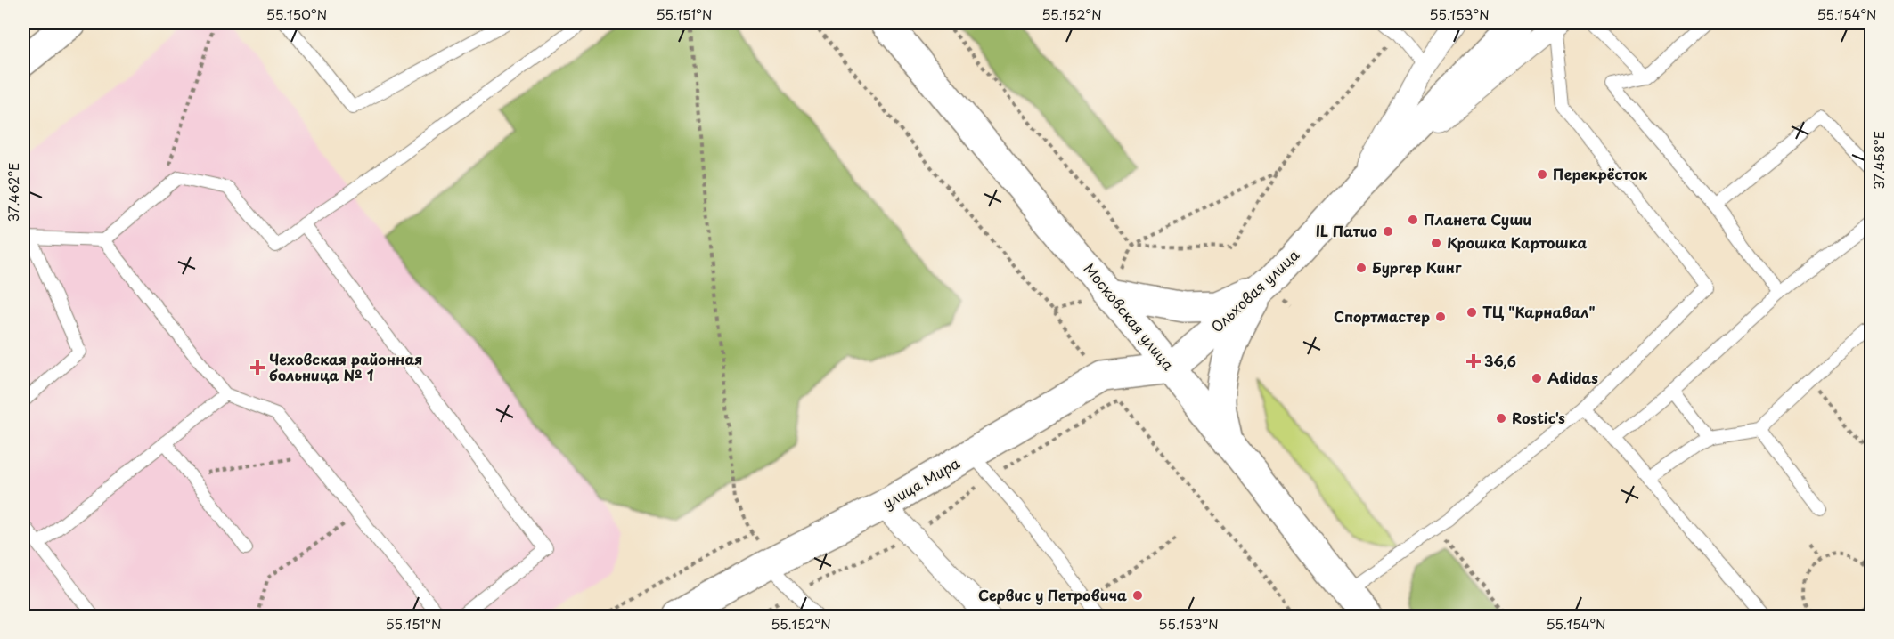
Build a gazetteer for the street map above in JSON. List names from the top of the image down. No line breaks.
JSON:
{"streets":{"main road":["Ольховая улица","Московская улица","улица Мира"]},"crossings":[["Ольховая улица","Московская улица"],["Ольховая улица","улица Мира"],["Московская улица","улица Мира"]],"places":{"other":["Перекрёсток","Планета Суши","IL Патио","Крошка Картошка","Бургер Кинг","ТЦ \"Карнавал\"","Спортмастер","Adidas","Rostic's","Сервис у Петровича"],"health":["36,6","Чеховская районная больница № 1"]},"coordinates":["55.150°N","55.151°N","55.152°N","55.153°N","55.154°N","37.458°E","37.462°E"]}
